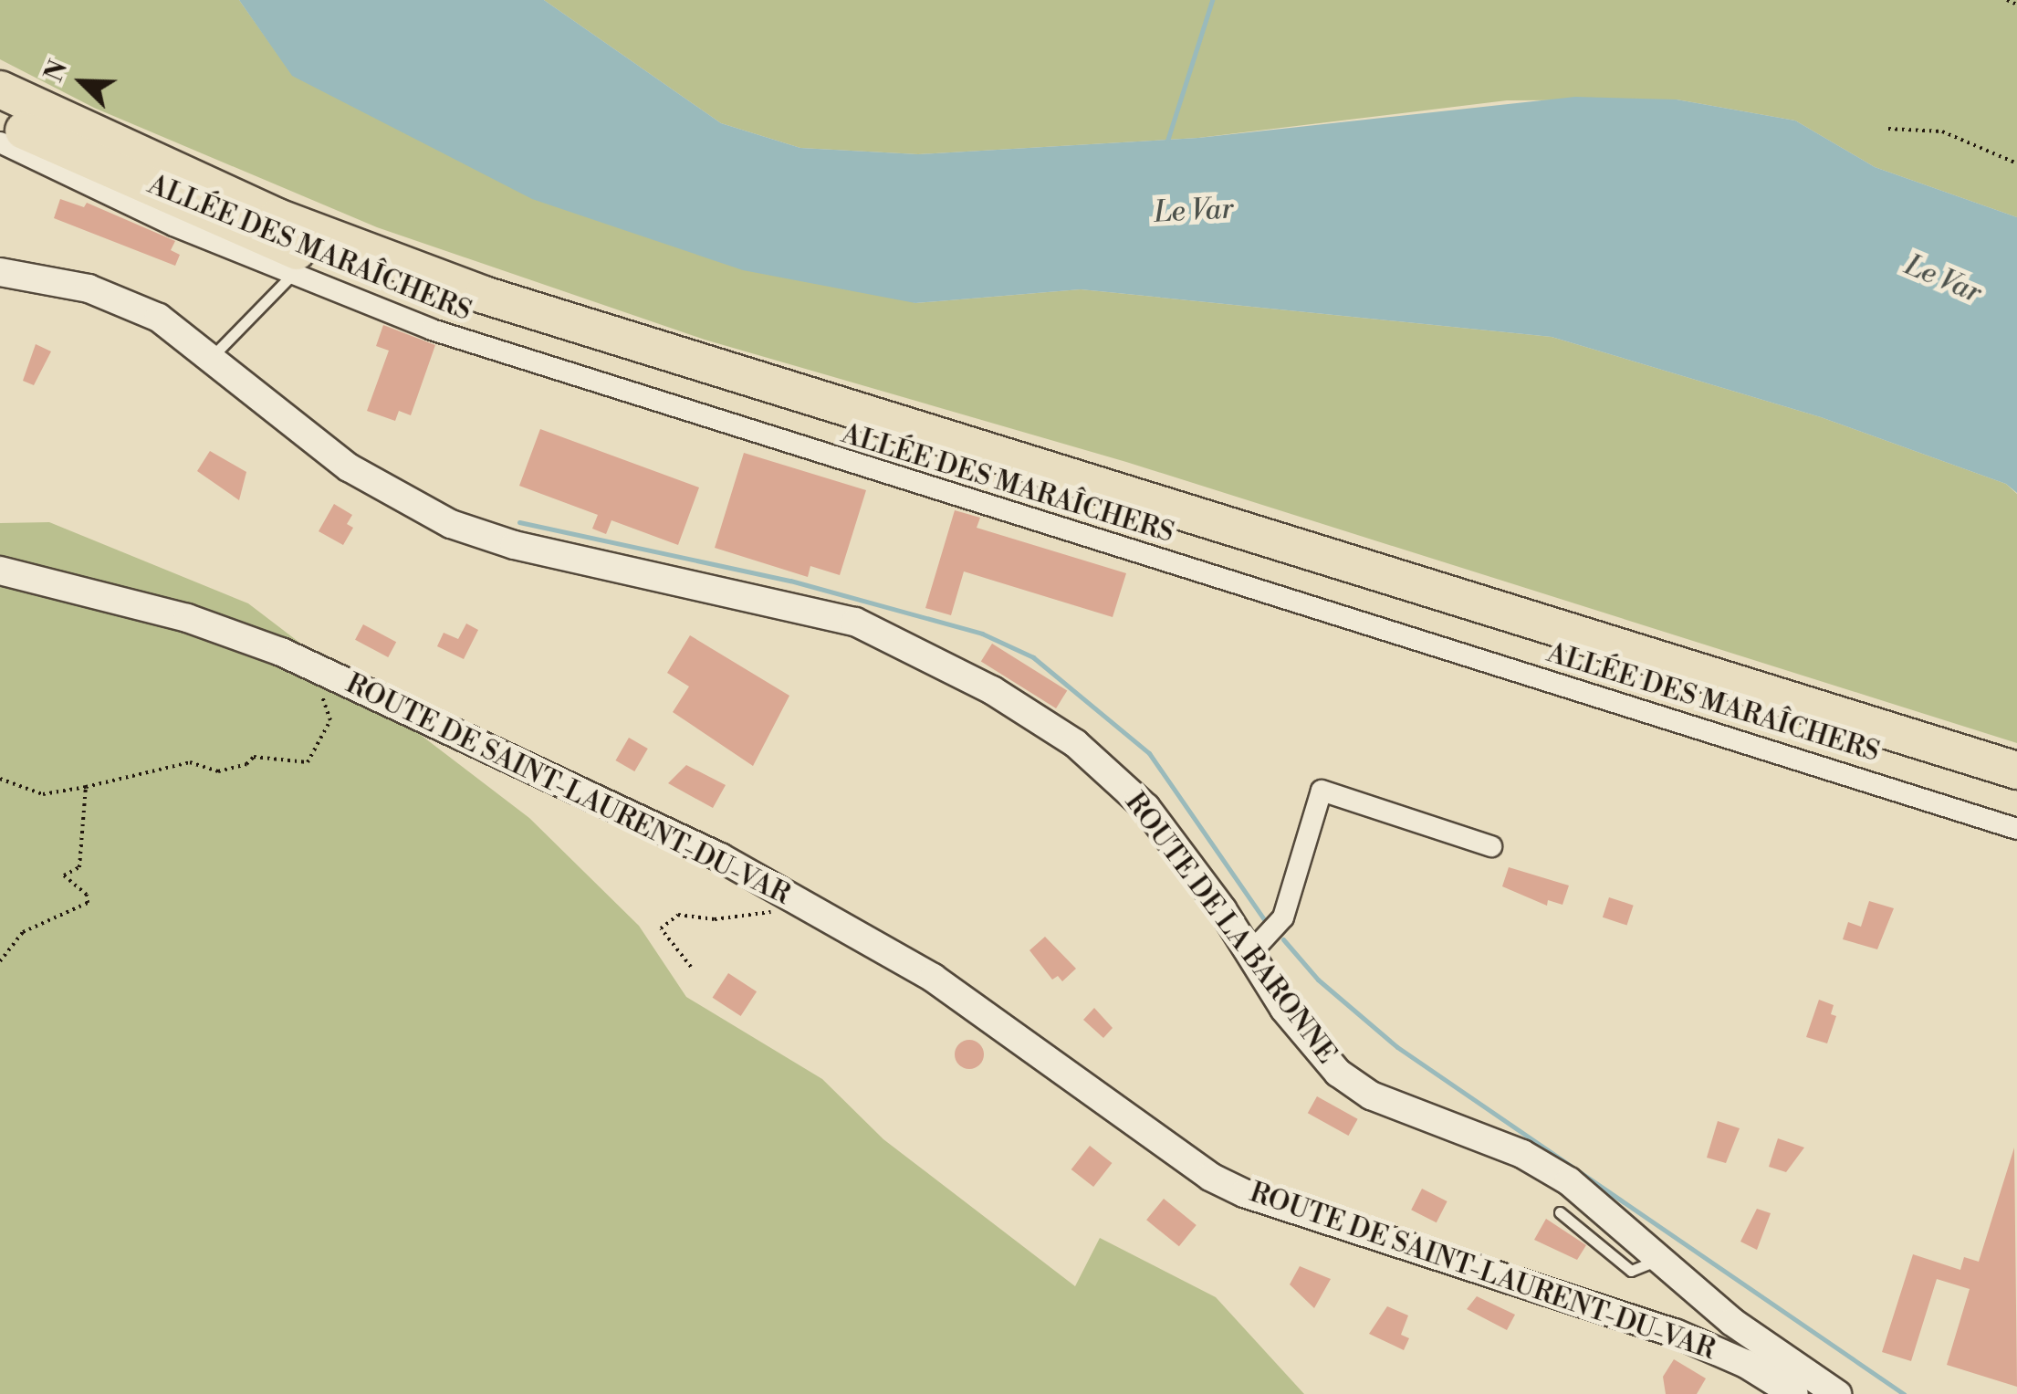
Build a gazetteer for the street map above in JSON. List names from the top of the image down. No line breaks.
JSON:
{"streets":{"main road":["ROUTE DE SAINT-LAURENT-DU-VAR","ROUTE DE LA BARONNE"],"street":["ALLÉE DES MARAÎCHERS"]},"water":["Le Var"],"north":"top left"}
